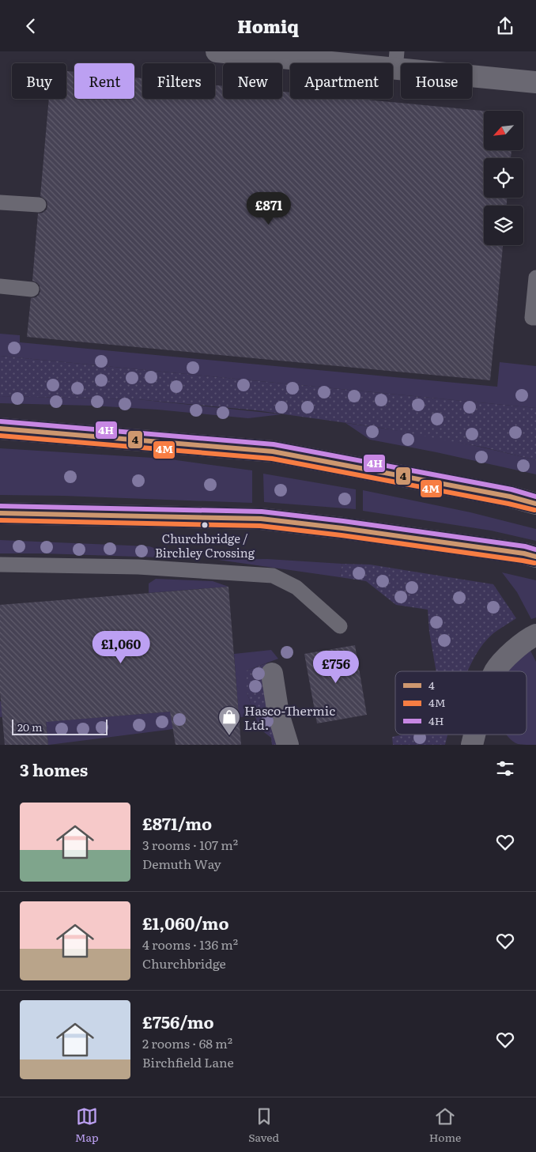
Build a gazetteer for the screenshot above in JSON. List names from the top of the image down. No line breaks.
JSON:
{"places":{"other":["Churchbridge / Birchley Crossing"],"shop":["Hasco-Thermic Ltd."]},"lines":["transit line 4H","transit line 4","transit line 4M"],"legend":["4","4M","4H"],"scale_bar":"20 m","north":"bottom left","page":{"header":"Homiq","chip":["Buy","Rent","Filters","New","Apartment","House"],"price":["£871","£1,060","£756"],"scale":"20 m","heading":"3 homes","list":[{"name":"£871/mo","note":"3 rooms · 107 m² · Demuth Way"},{"name":"£1,060/mo","note":"4 rooms · 136 m² · Churchbridge"},{"name":"£756/mo","note":"2 rooms · 68 m² · Birchfield Lane"}],"tabs":["Map","Saved","Home"]}}
